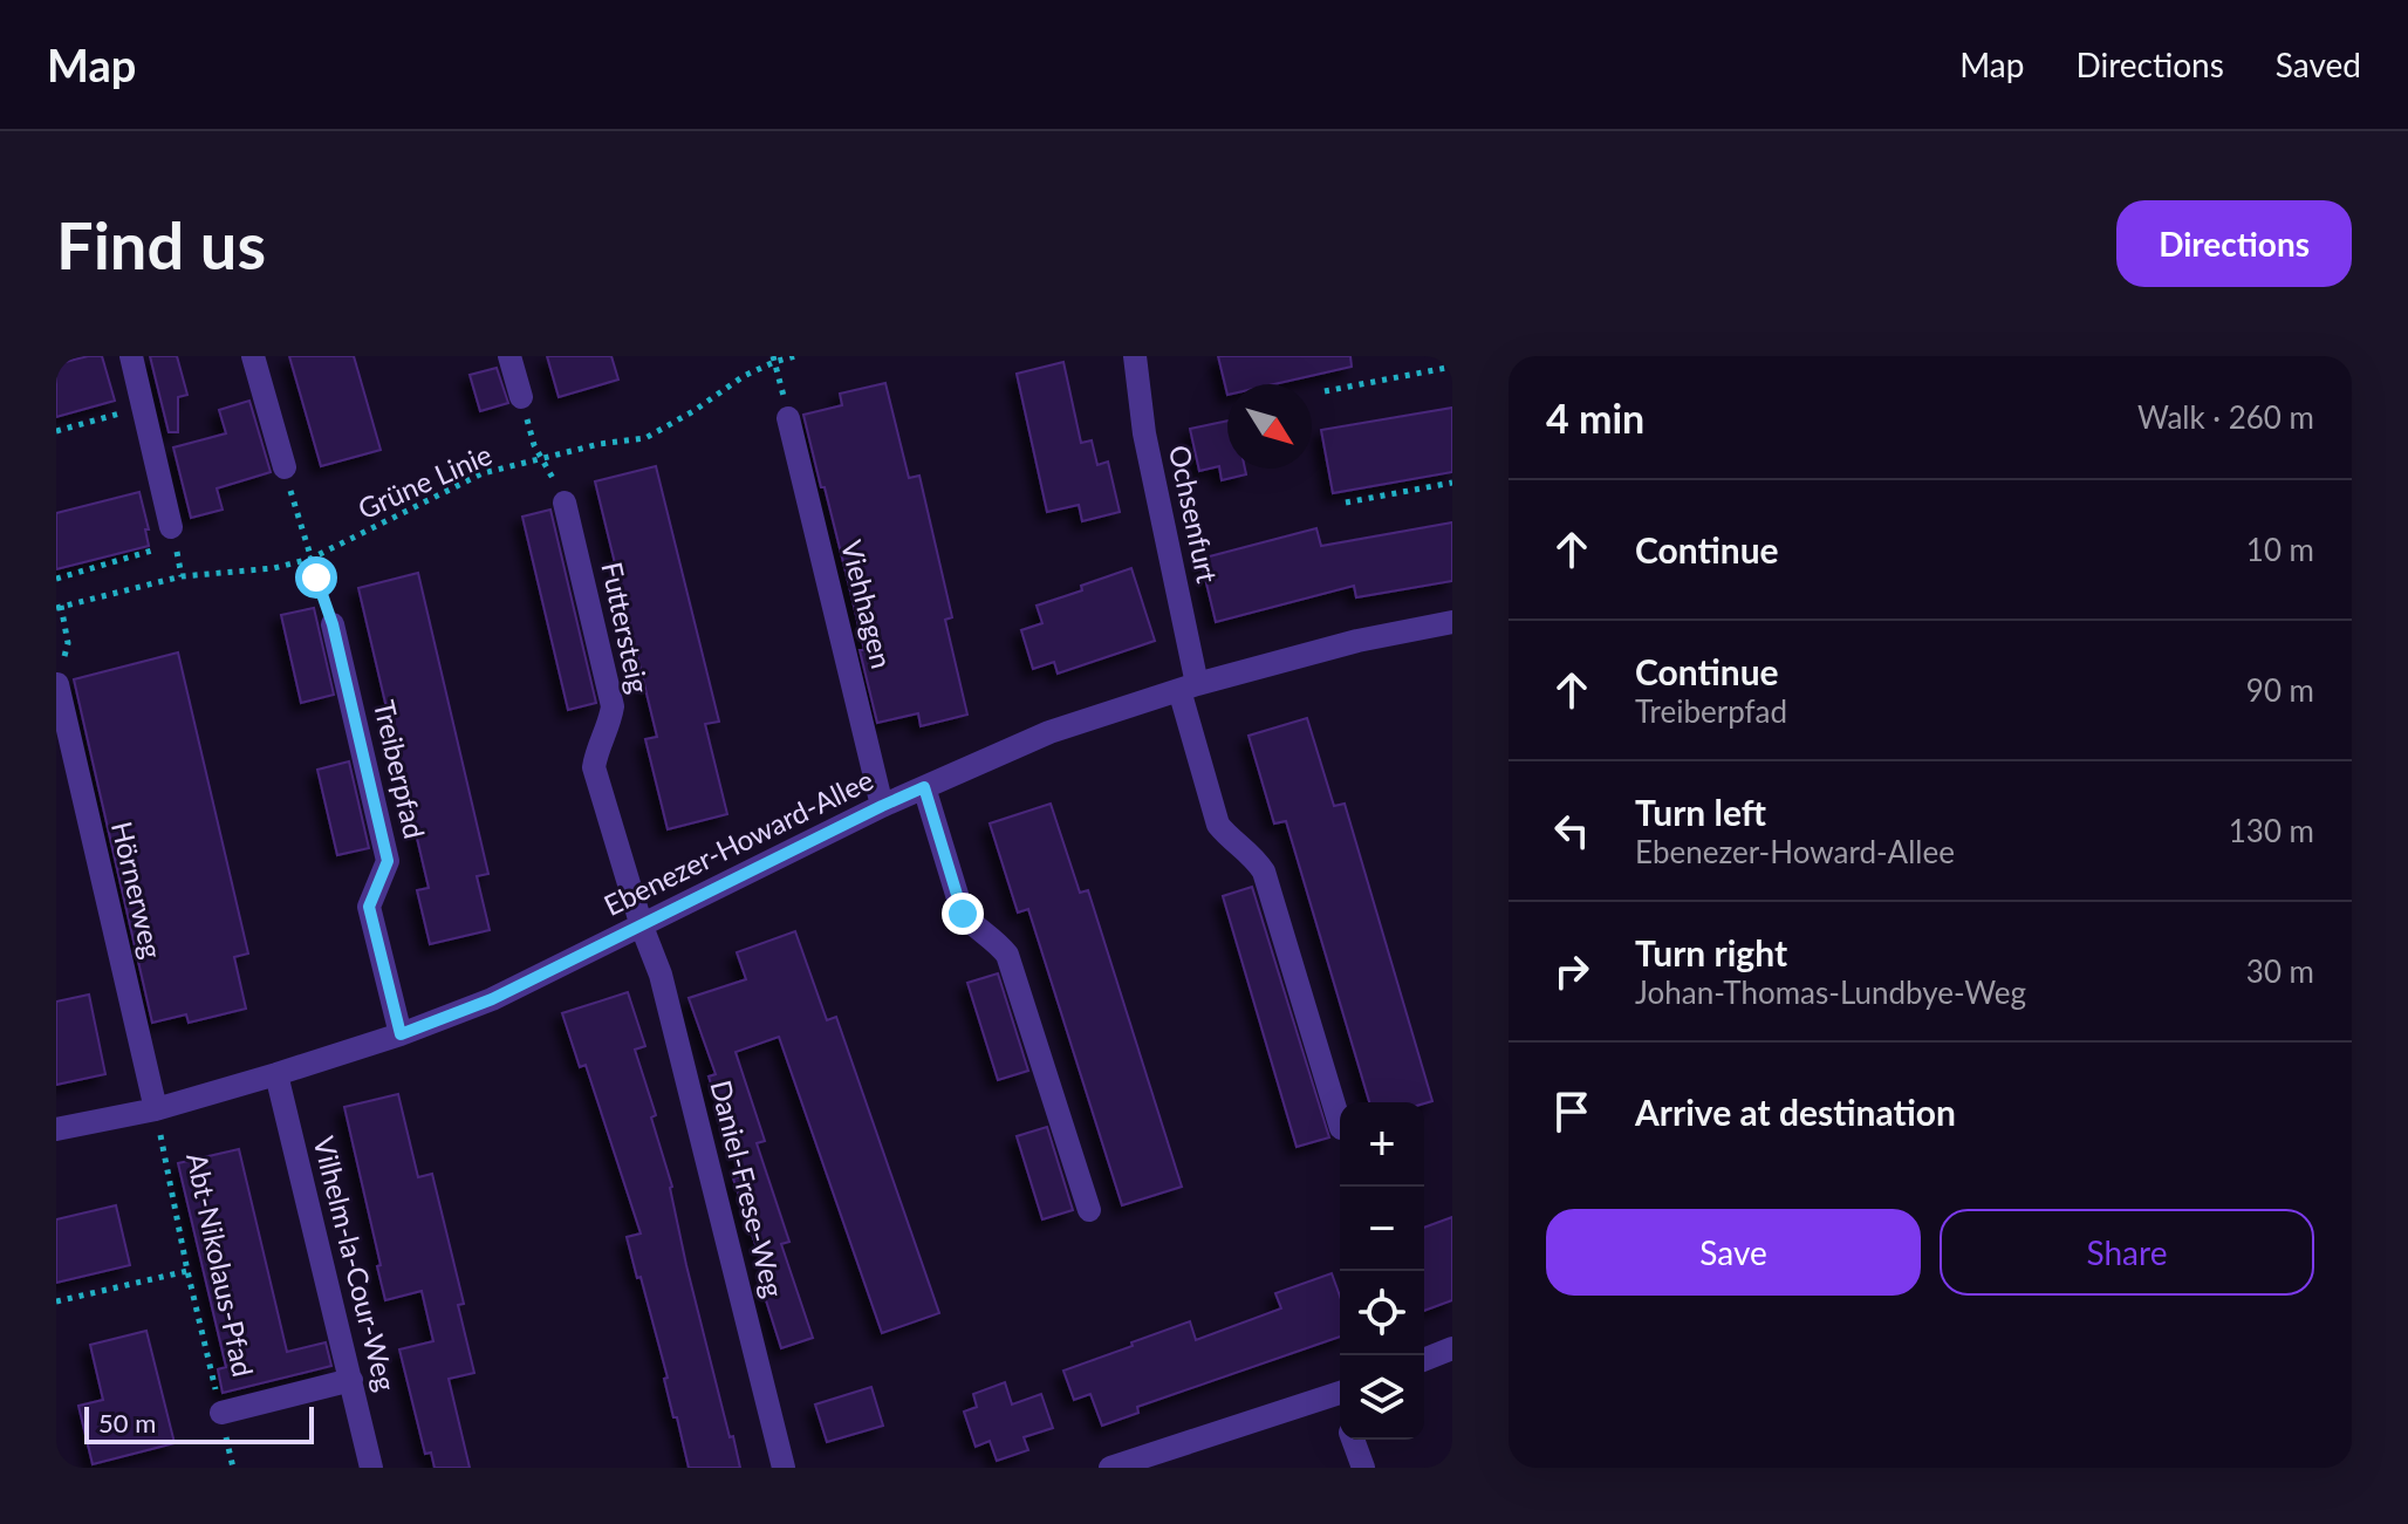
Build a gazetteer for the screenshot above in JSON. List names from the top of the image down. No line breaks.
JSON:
{"streets":{"street":["Ochsenfurt","Viehhagen","Futtersteig","Treiberpfad","Ebenezer-Howard-Allee","Hörnerweg","Daniel-Frese-Weg","Vilhelm-la-Cour-Weg","Abt-Nikolaus-Pfad"],"path":["Grüne Linie"]},"crossings":[["Ochsenfurt","Ebenezer-Howard-Allee"],["Viehhagen","Ebenezer-Howard-Allee"],["Futtersteig","Ebenezer-Howard-Allee"],["Futtersteig","Daniel-Frese-Weg"],["Treiberpfad","Ebenezer-Howard-Allee"],["Ebenezer-Howard-Allee","Hörnerweg"],["Ebenezer-Howard-Allee","Daniel-Frese-Weg"],["Ebenezer-Howard-Allee","Vilhelm-la-Cour-Weg"],["Ebenezer-Howard-Allee","Abt-Nikolaus-Pfad"],["Hörnerweg","Abt-Nikolaus-Pfad"],["Vilhelm-la-Cour-Weg","Abt-Nikolaus-Pfad"]],"scale_bar":"50 m","north":"bottom right","page":{"header":"Map","nav":["Map","Directions","Saved"],"buttons":["Directions",["Save","Share"]],"title":"Find us","heading":["4 min","Walk · 260 m"],"list":[["Continue","10 m"],["Continue","Treiberpfad","90 m"],["Turn left","Ebenezer-Howard-Allee","130 m"],["Turn right","Johan-Thomas-Lundbye-Weg","30 m"],"Arrive at destination"],"map_buttons":["+","−"],"scale":"50 m"}}
